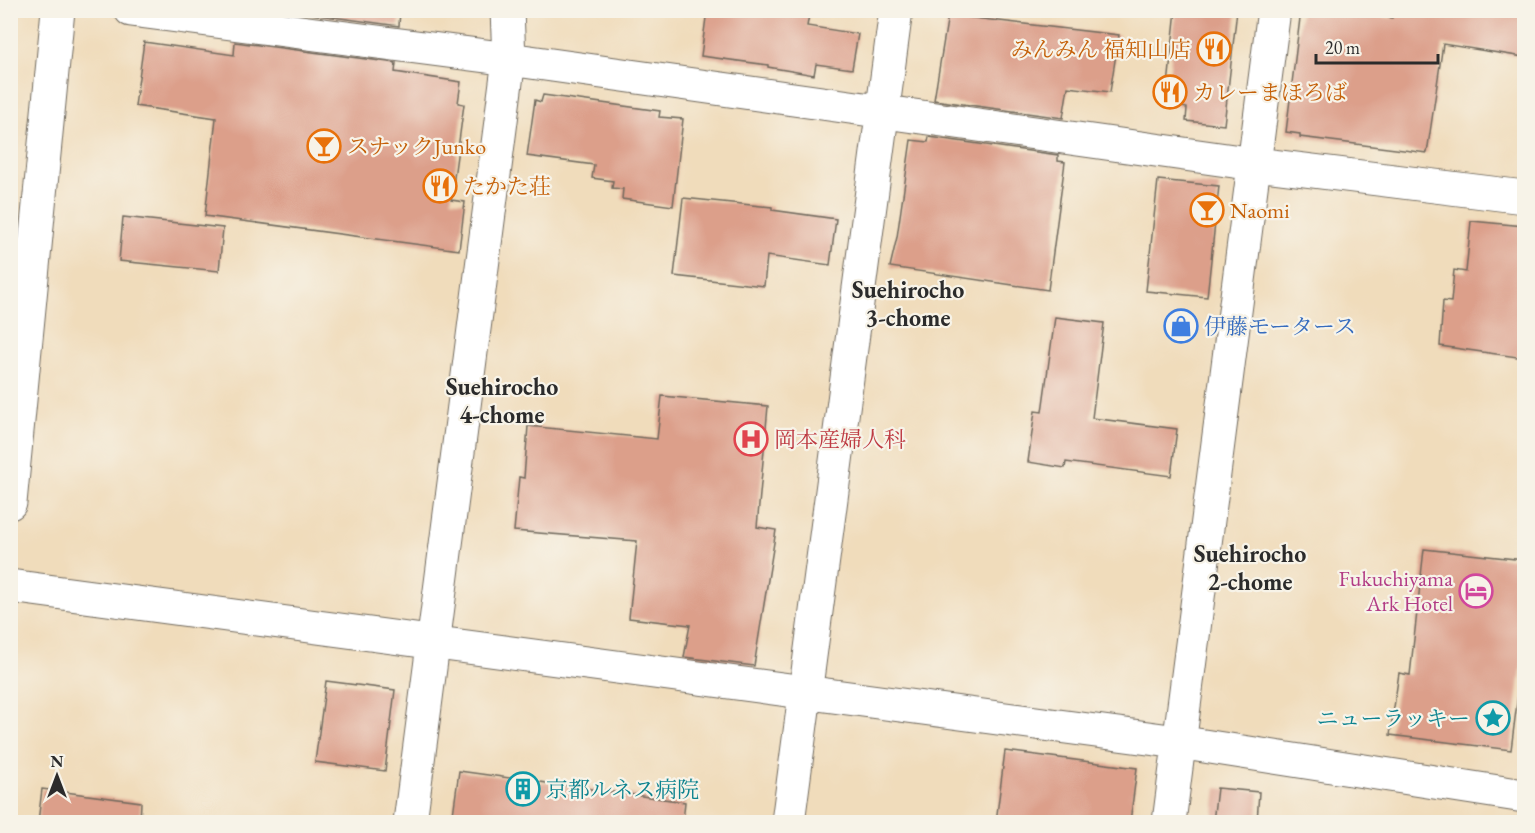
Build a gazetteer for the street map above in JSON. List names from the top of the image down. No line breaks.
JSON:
{"districts":["Suehirocho 3-chome","Suehirocho 4-chome","Suehirocho 2-chome"],"places":{"restaurant":["みんみん 福知山店","カレーまほろば","たかた荘"],"bar":["スナックJunko","Naomi"],"shop":["伊藤モータース"],"hospital":["岡本産婦人科"],"hotel":["Fukuchiyama Ark Hotel"],"place":["ニューラッキー"],"building":["京都ルネス病院"]},"scale_bar":"20 m","north":"top"}
